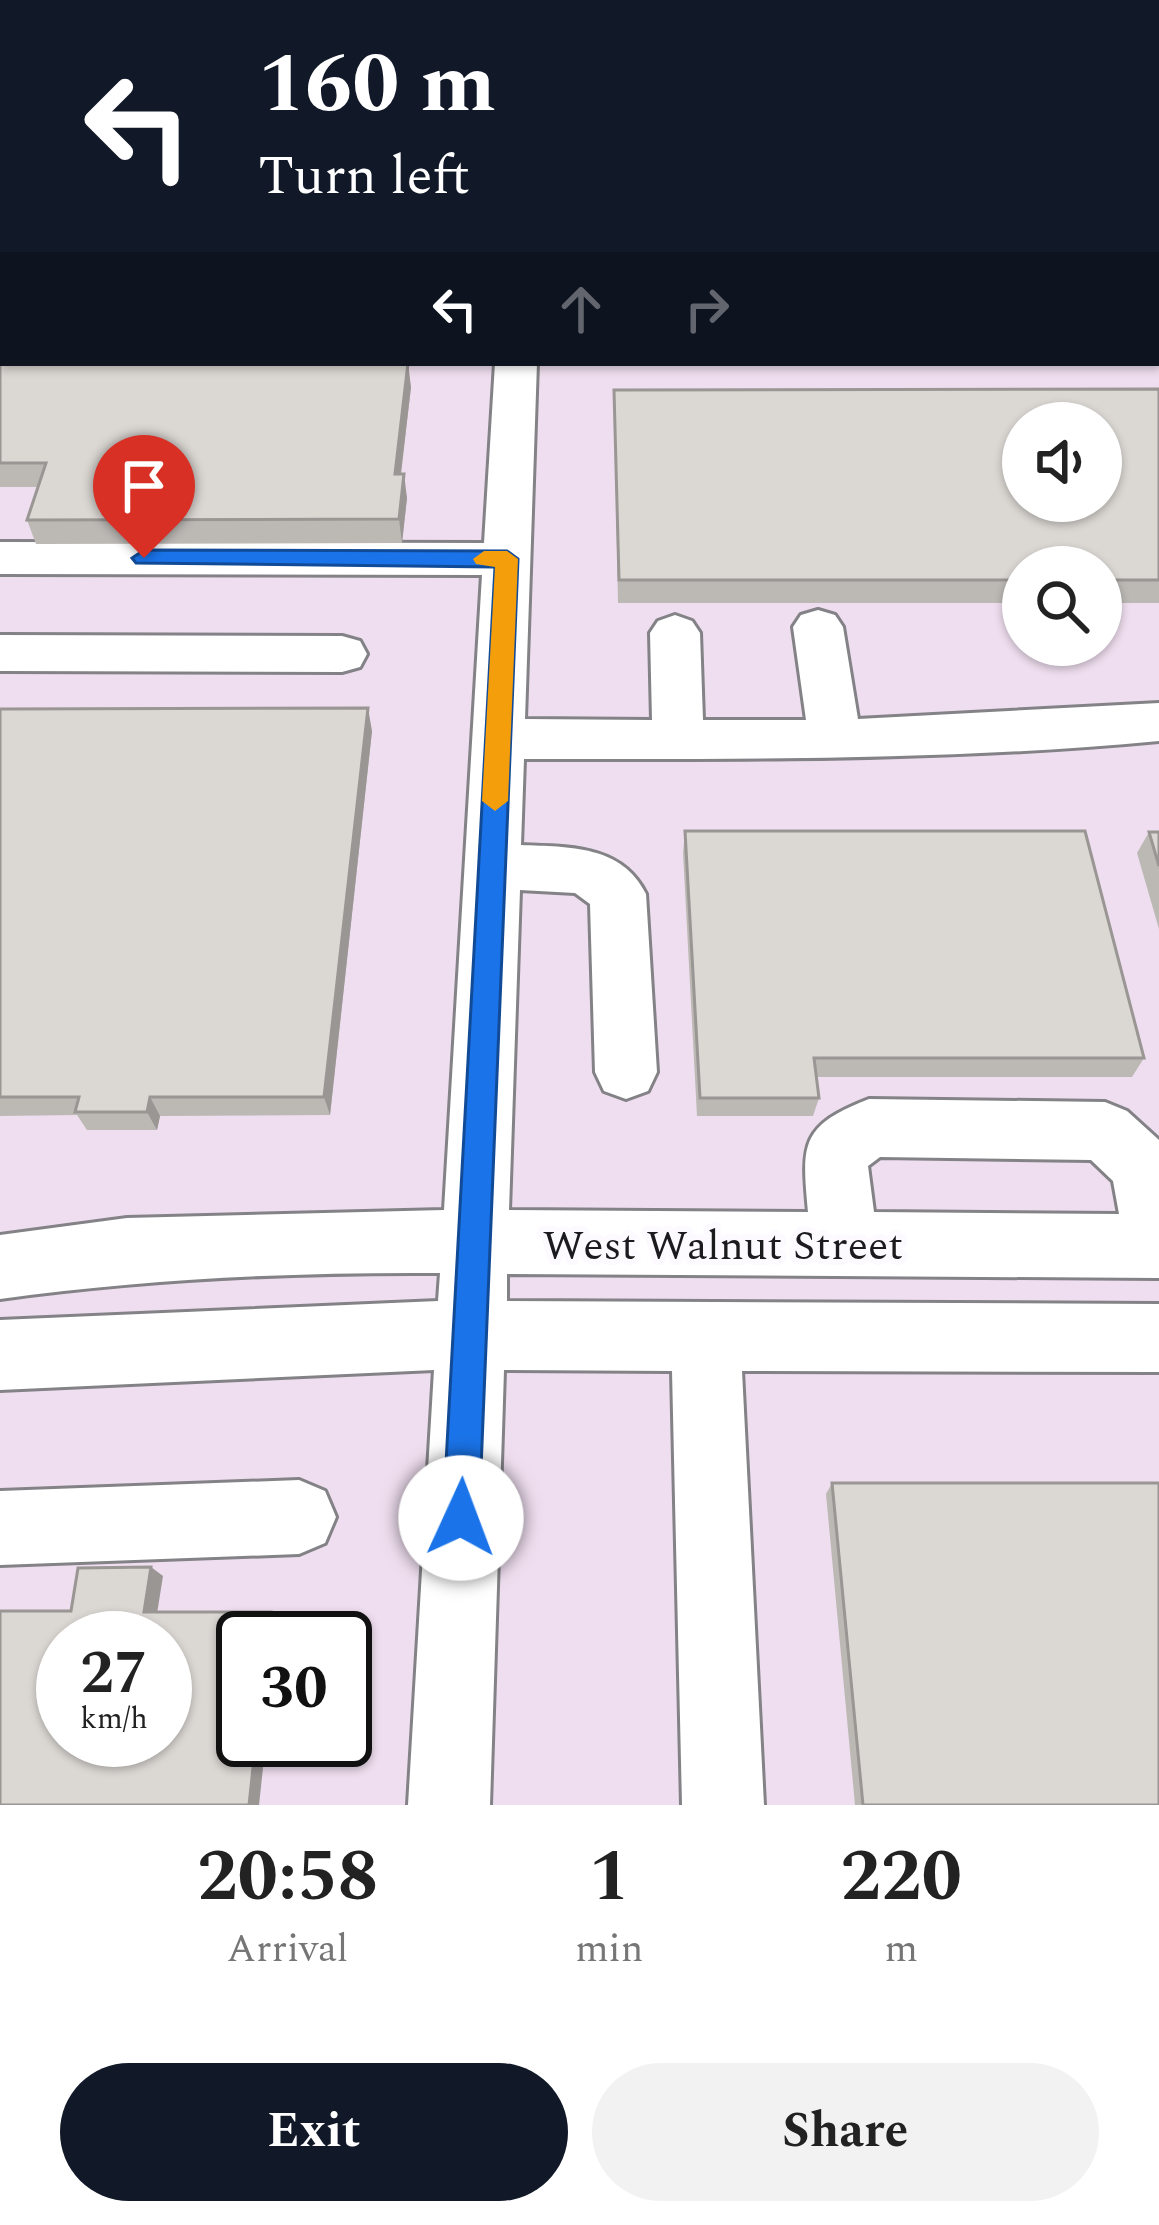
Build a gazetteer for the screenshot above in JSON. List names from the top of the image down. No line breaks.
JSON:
{"streets":{"street":["West Walnut Street"]},"page":{"turn":["160 m","Turn left"],"speed":"27 km/h","limit":"30","eta":["20:58","Arrival","1","min","220","m"],"buttons":["Exit","Share"]}}
